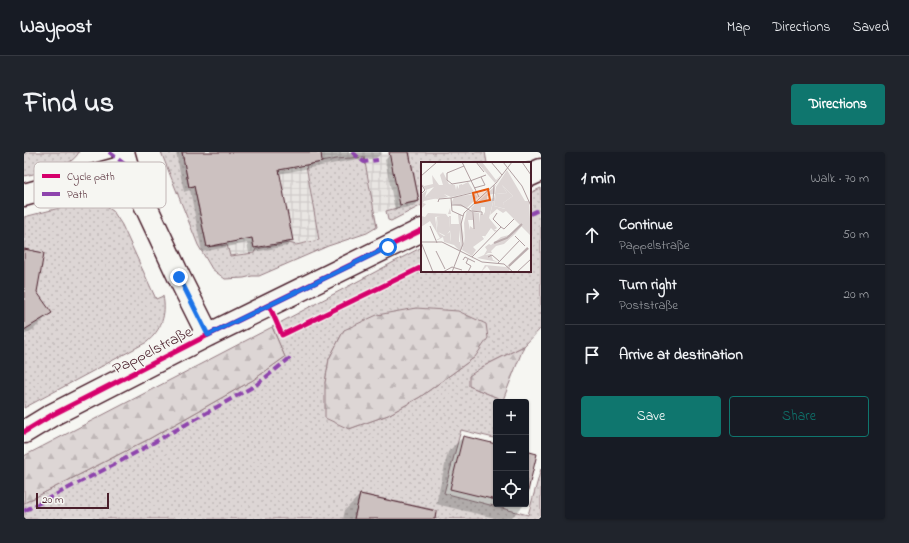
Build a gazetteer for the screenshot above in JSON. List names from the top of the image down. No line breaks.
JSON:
{"streets":{"street":["Pappelstraße"]},"legend":["Cycle path","Path"],"scale_bar":"20 m","page":{"header":"Waypost","nav":["Map","Directions","Saved"],"title":"Find us","buttons":["Directions",["Save","Share"]],"heading":["1 min","Walk · 70 m"],"list":[["Continue","Pappelstraße","50 m"],["Turn right","Poststraße","20 m"],"Arrive at destination"],"map_buttons":["+","−"],"scale":"20 m"}}
